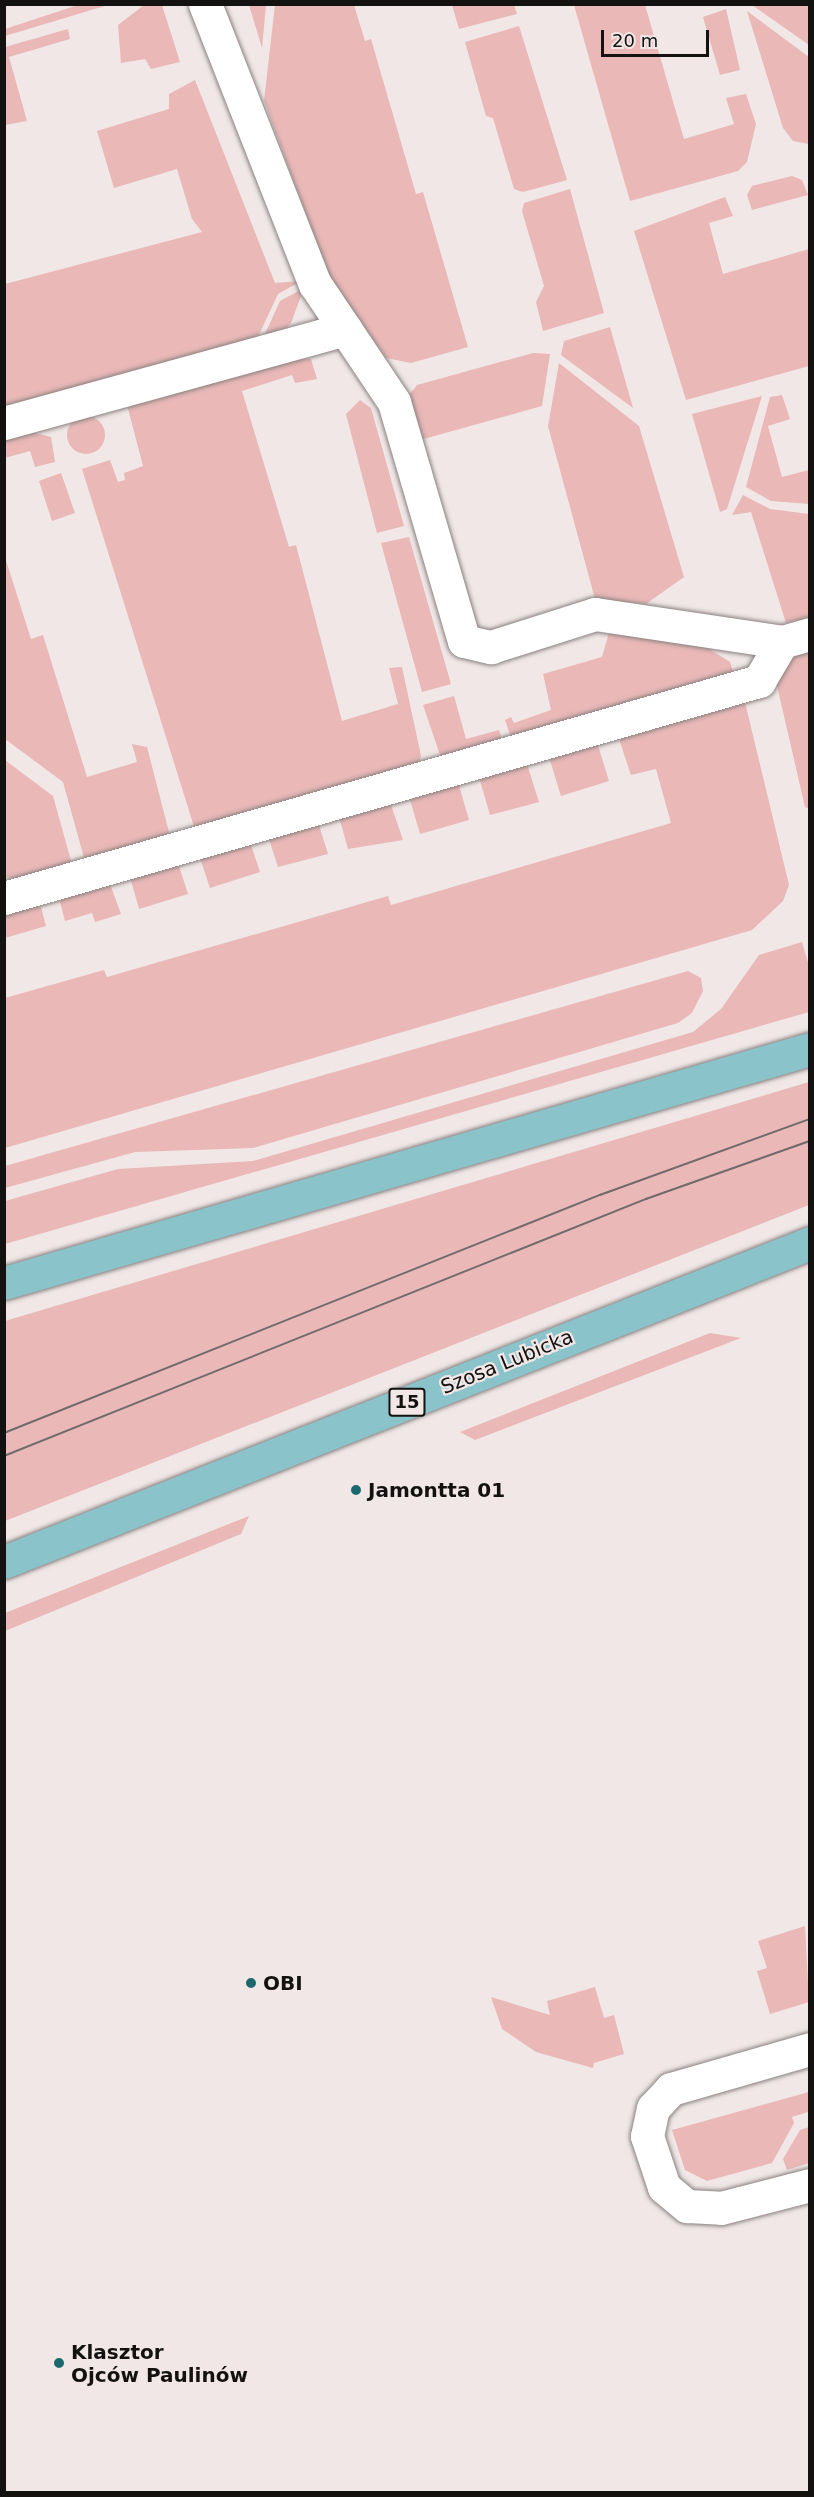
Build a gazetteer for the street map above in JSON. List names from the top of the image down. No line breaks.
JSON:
{"streets":{"main road":["Szosa Lubicka","15"]},"places":["Jamontta 01","OBI","Klasztor Ojców Paulinów"],"scale_bar":"20 m"}
